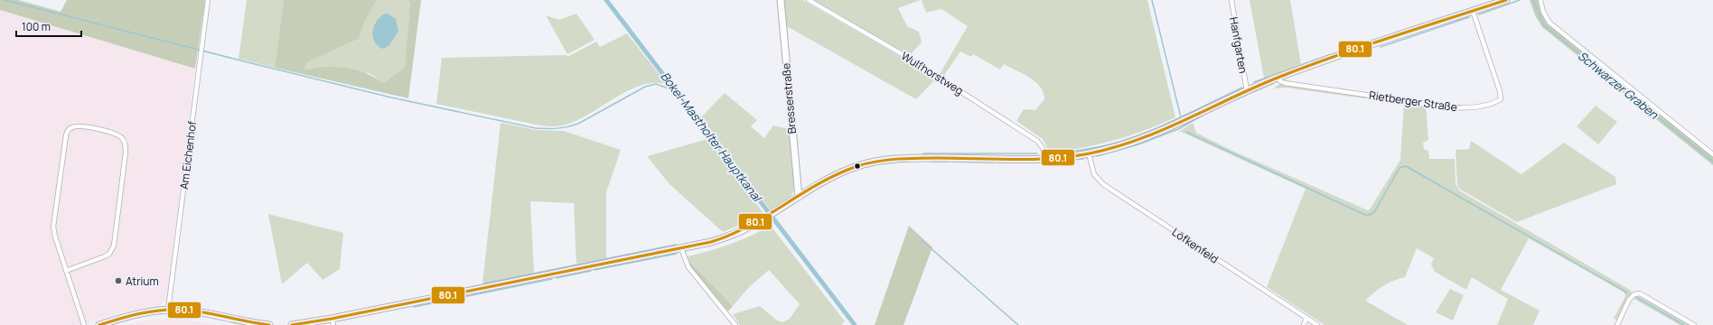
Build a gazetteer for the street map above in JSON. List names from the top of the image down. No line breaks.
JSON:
{"streets":{"main road":["Bresserstraße"],"street":["Hanfgarten","Wulfhorstweg","Rietberger Straße","Am Eichenhof","Löfkenfeld"]},"water":["Schwarzer Graben","Bokel-Mastholter Hauptkanal"],"places":["Atrium"],"lines":["transit line 80.1"],"scale_bar":"100 m"}
